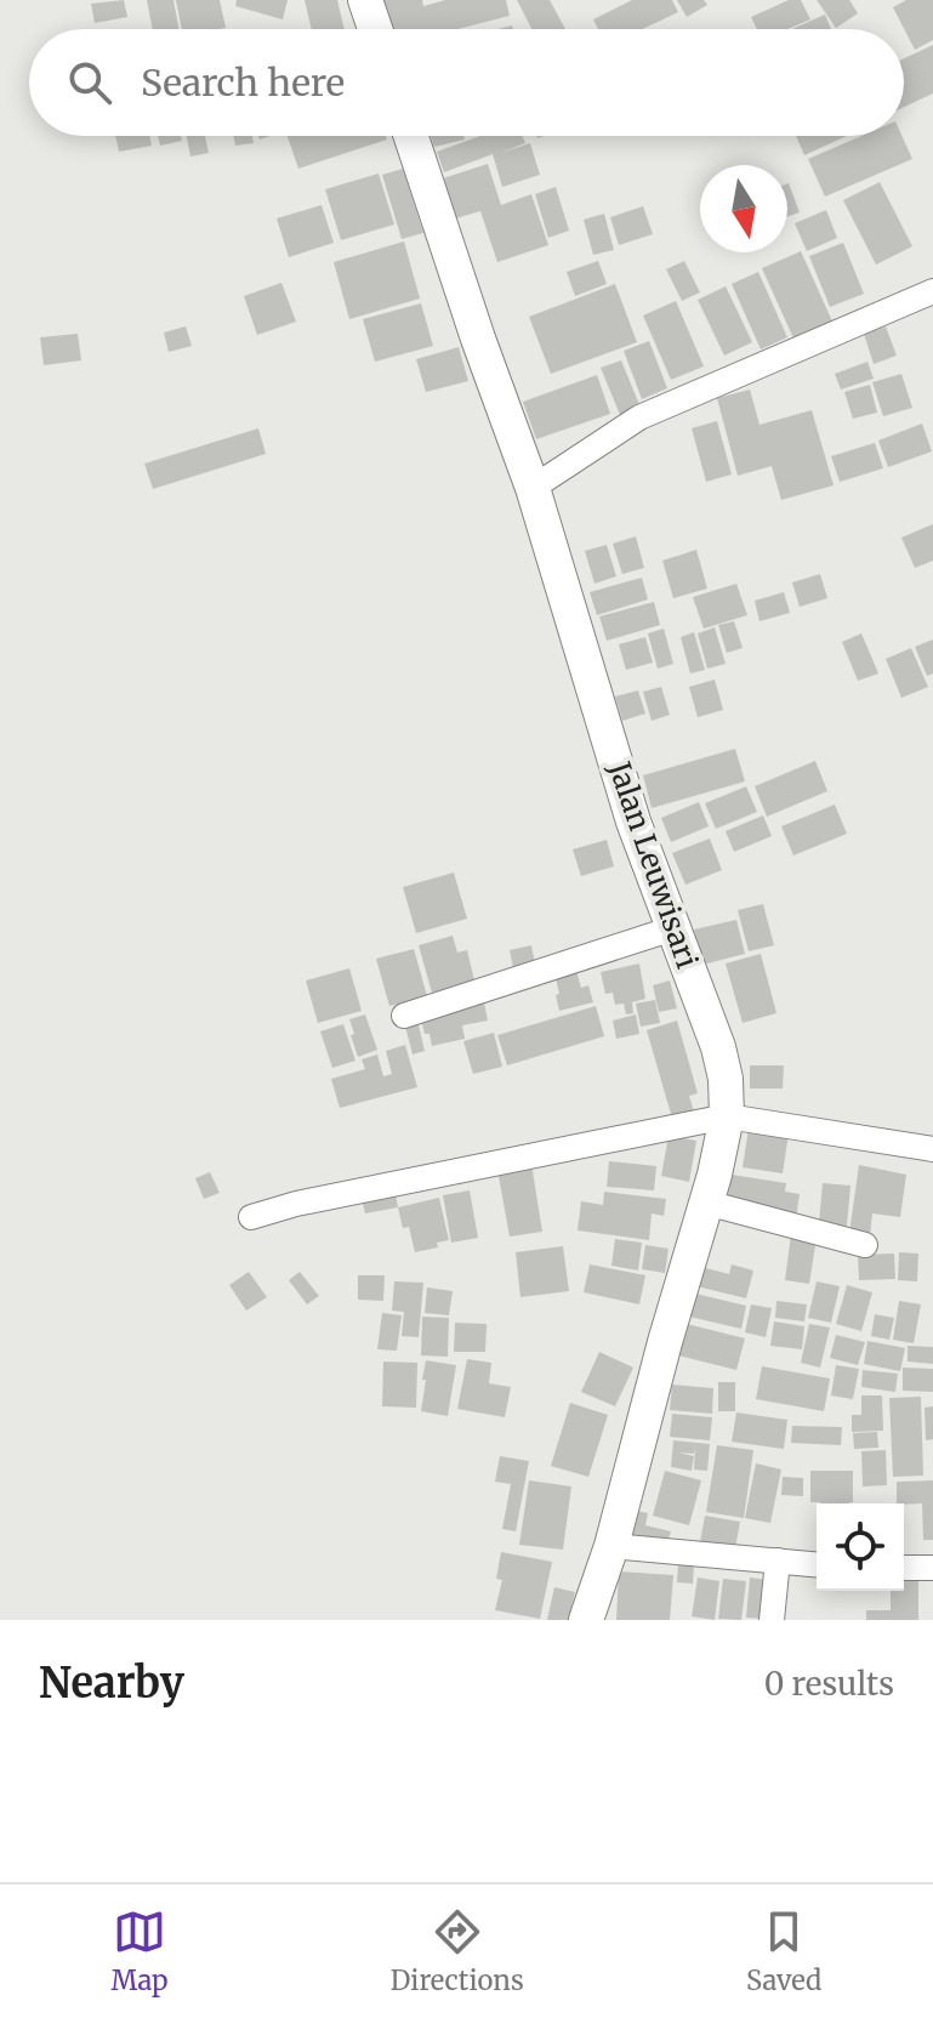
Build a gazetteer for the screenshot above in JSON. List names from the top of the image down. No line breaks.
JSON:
{"streets":{"main road":["Jalan Leuwisari"]},"north":"bottom","page":{"search":"Search here","heading":["Nearby","0 results"],"nav":["Map","Directions","Saved"]}}
